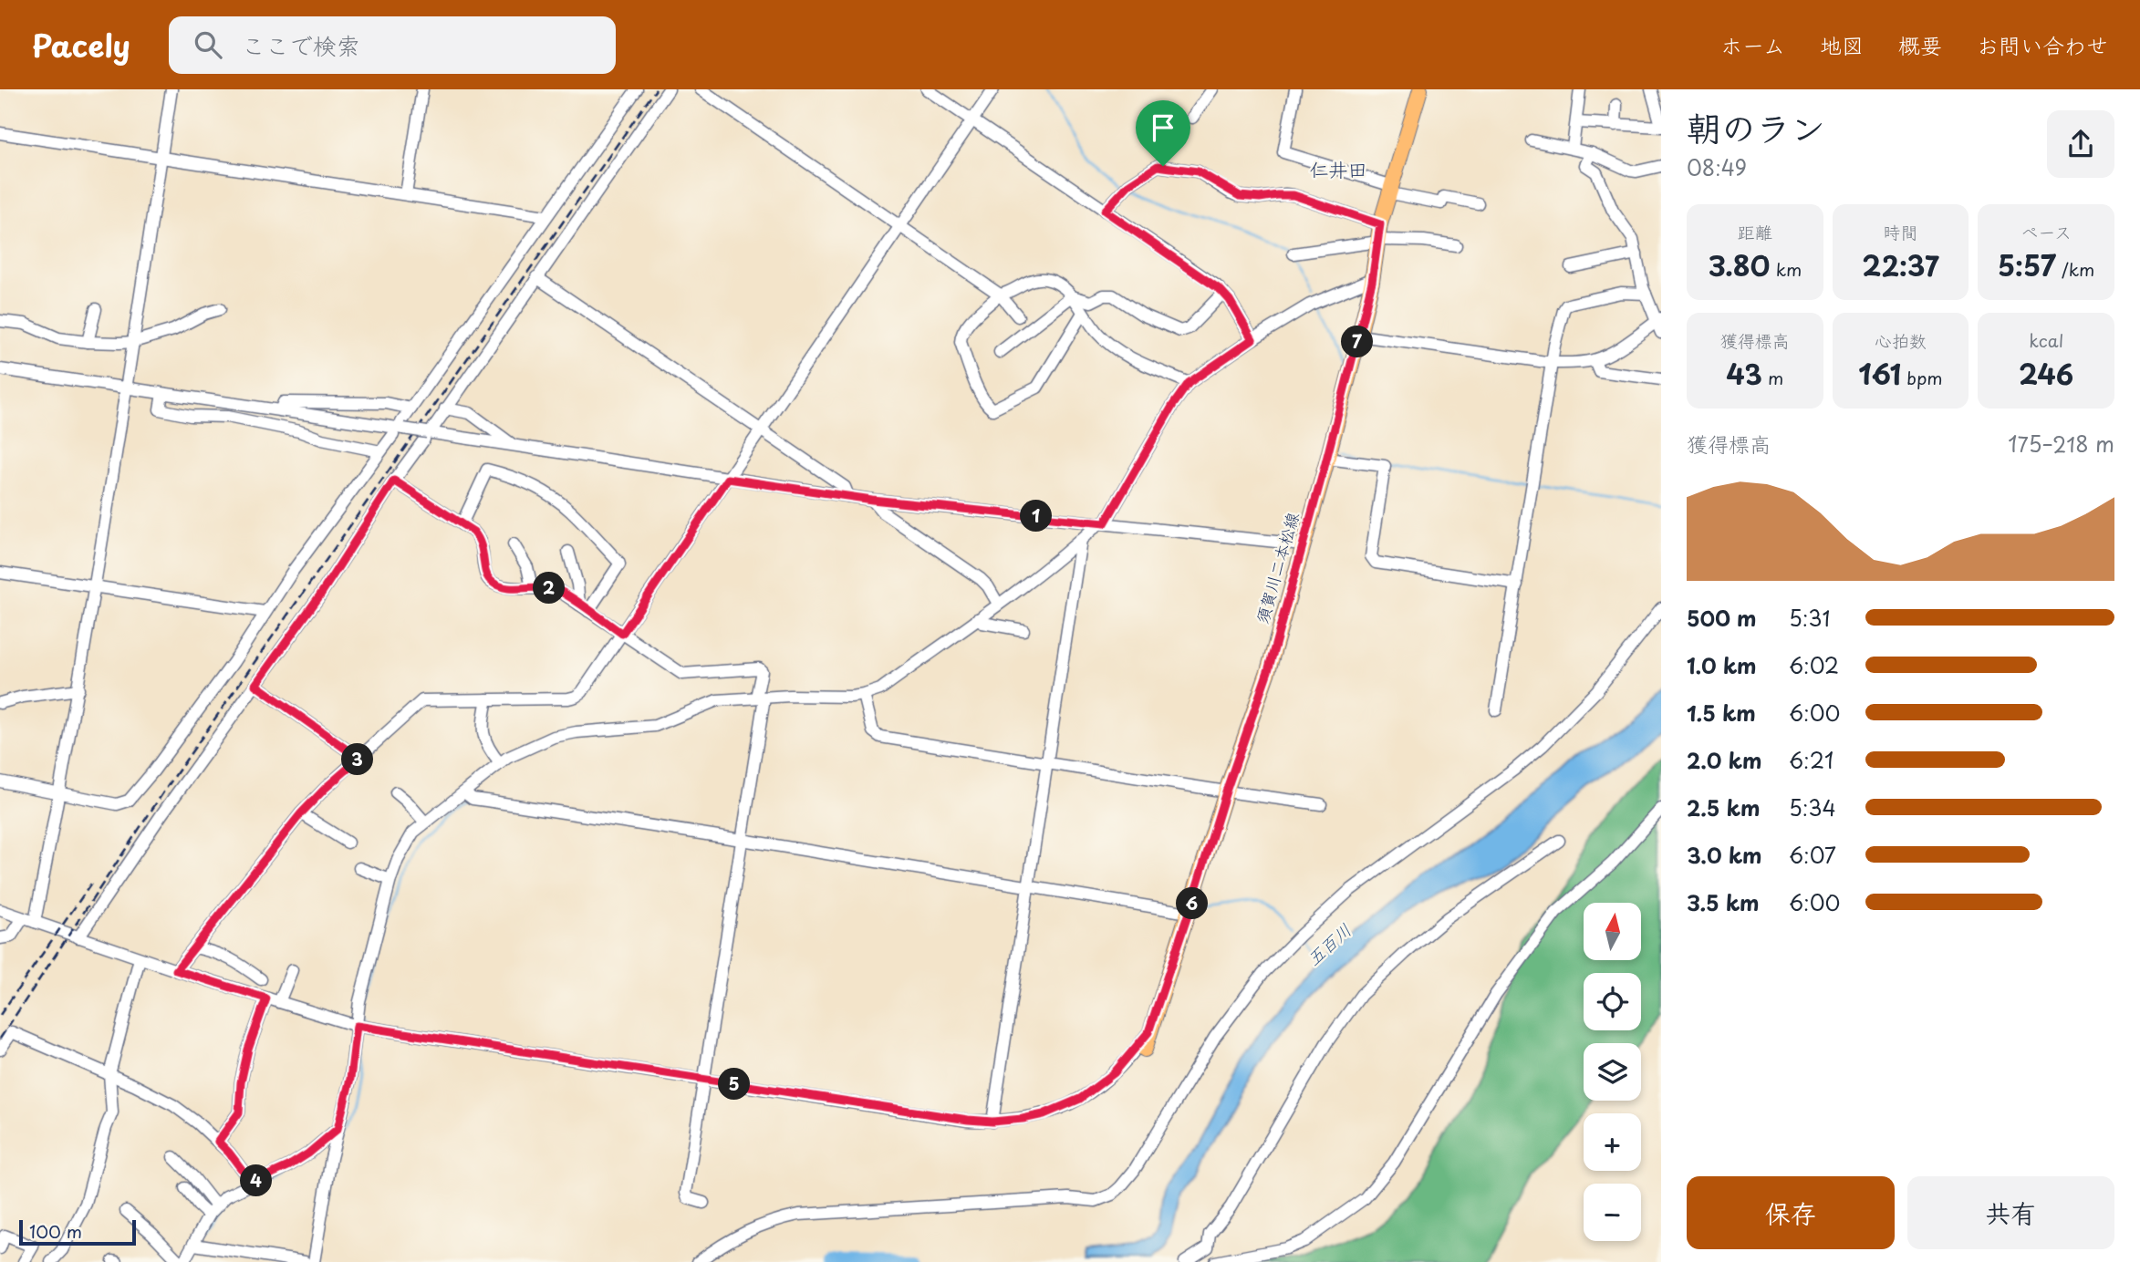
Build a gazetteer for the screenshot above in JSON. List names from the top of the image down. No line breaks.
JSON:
{"streets":{"main road":["須賀川二本松線"]},"districts":["仁井田"],"water":["五百川"],"scale_bar":"100 m","north":"top","page":{"header":"Pacely","search":"ここで検索","nav":["ホーム","地図","概要","お問い合わせ"],"heading":["朝のラン","08:49"],"stats":[["距離","3.80 km"],["時間","22:37"],["ペース","5:57 /km"],["獲得標高","43 m"],["心拍数","161 bpm"],["kcal","246"]],"pins":["7","1","2","3","6","5","4"],"chart":["獲得標高","175–218 m"],"list":[{"name":"500 m","note":"5:31"},{"name":"1.0 km","note":"6:02"},{"name":"1.5 km","note":"6:00"},{"name":"2.0 km","note":"6:21"},{"name":"2.5 km","note":"5:34"},{"name":"3.0 km","note":"6:07"},{"name":"3.5 km","note":"6:00"}],"map_buttons":["+","−"],"buttons":["保存","共有"],"scale":"100 m"}}
